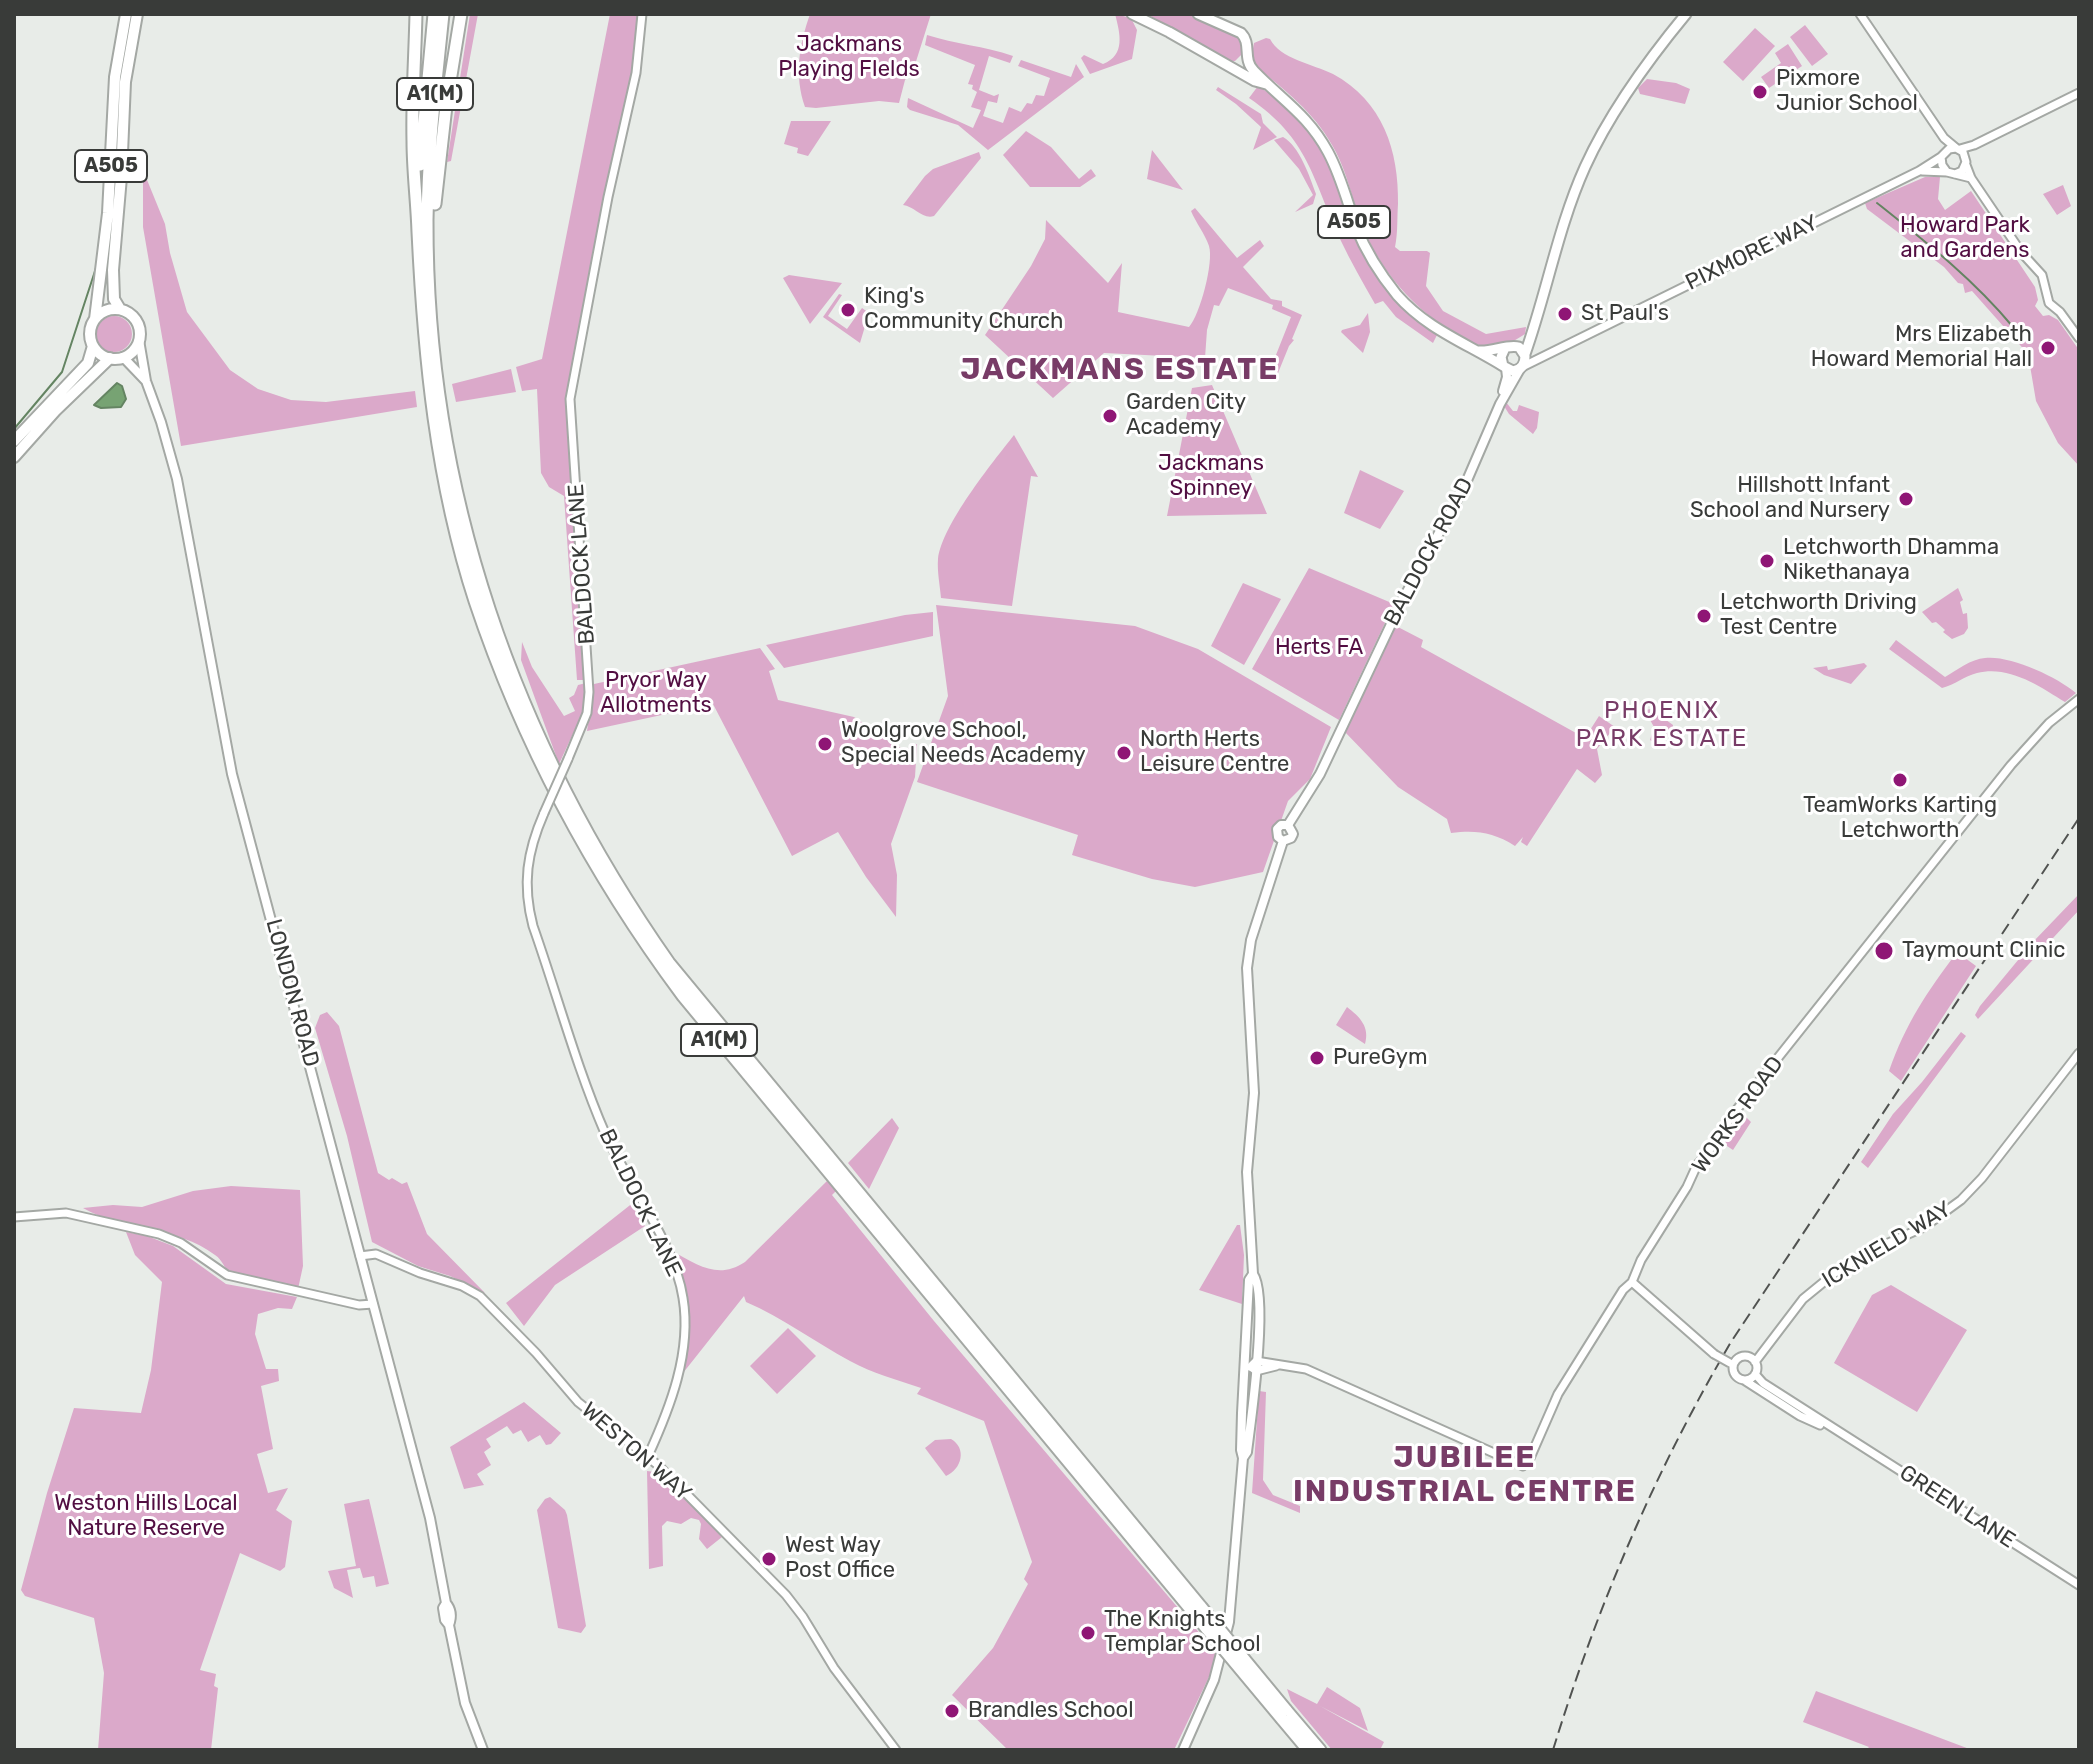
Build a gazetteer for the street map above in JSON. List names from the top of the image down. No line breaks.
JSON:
{"streets":{"highway":["A1(M)","A505"],"main road":["BALDOCK ROAD","LONDON ROAD"],"street":["PIXMORE WAY","BALDOCK LANE","WORKS ROAD","ICKNIELD WAY","WESTON WAY","GREEN LANE"]},"crossings":[["A505","PIXMORE WAY"],["A505","BALDOCK ROAD"],["A505","LONDON ROAD"],["PIXMORE WAY","BALDOCK ROAD"],["BALDOCK ROAD","WORKS ROAD"],["BALDOCK LANE","WESTON WAY"],["LONDON ROAD","WESTON WAY"],["WORKS ROAD","GREEN LANE"],["ICKNIELD WAY","GREEN LANE"]],"districts":["JACKMANS ESTATE","PHOENIX PARK ESTATE","JUBILEE INDUSTRIAL CENTRE"],"parks":["Jackmans Playing FIelds","Howard Park and Gardens","Jackmans Spinney","Herts FA","Pryor Way Allotments","Weston Hills Local Nature Reserve"],"places":["Pixmore Junior School","King's Community Church","St Paul's","Mrs Elizabeth Howard Memorial Hall","Garden City Academy","Hillshott Infant School and Nursery","Letchworth Dhamma Nikethanaya","Letchworth Driving Test Centre","Woolgrove School, Special Needs Academy","North Herts Leisure Centre","TeamWorks Karting Letchworth","Taymount Clinic","PureGym","West Way Post Office","The Knights Templar School","Brandles School"]}
